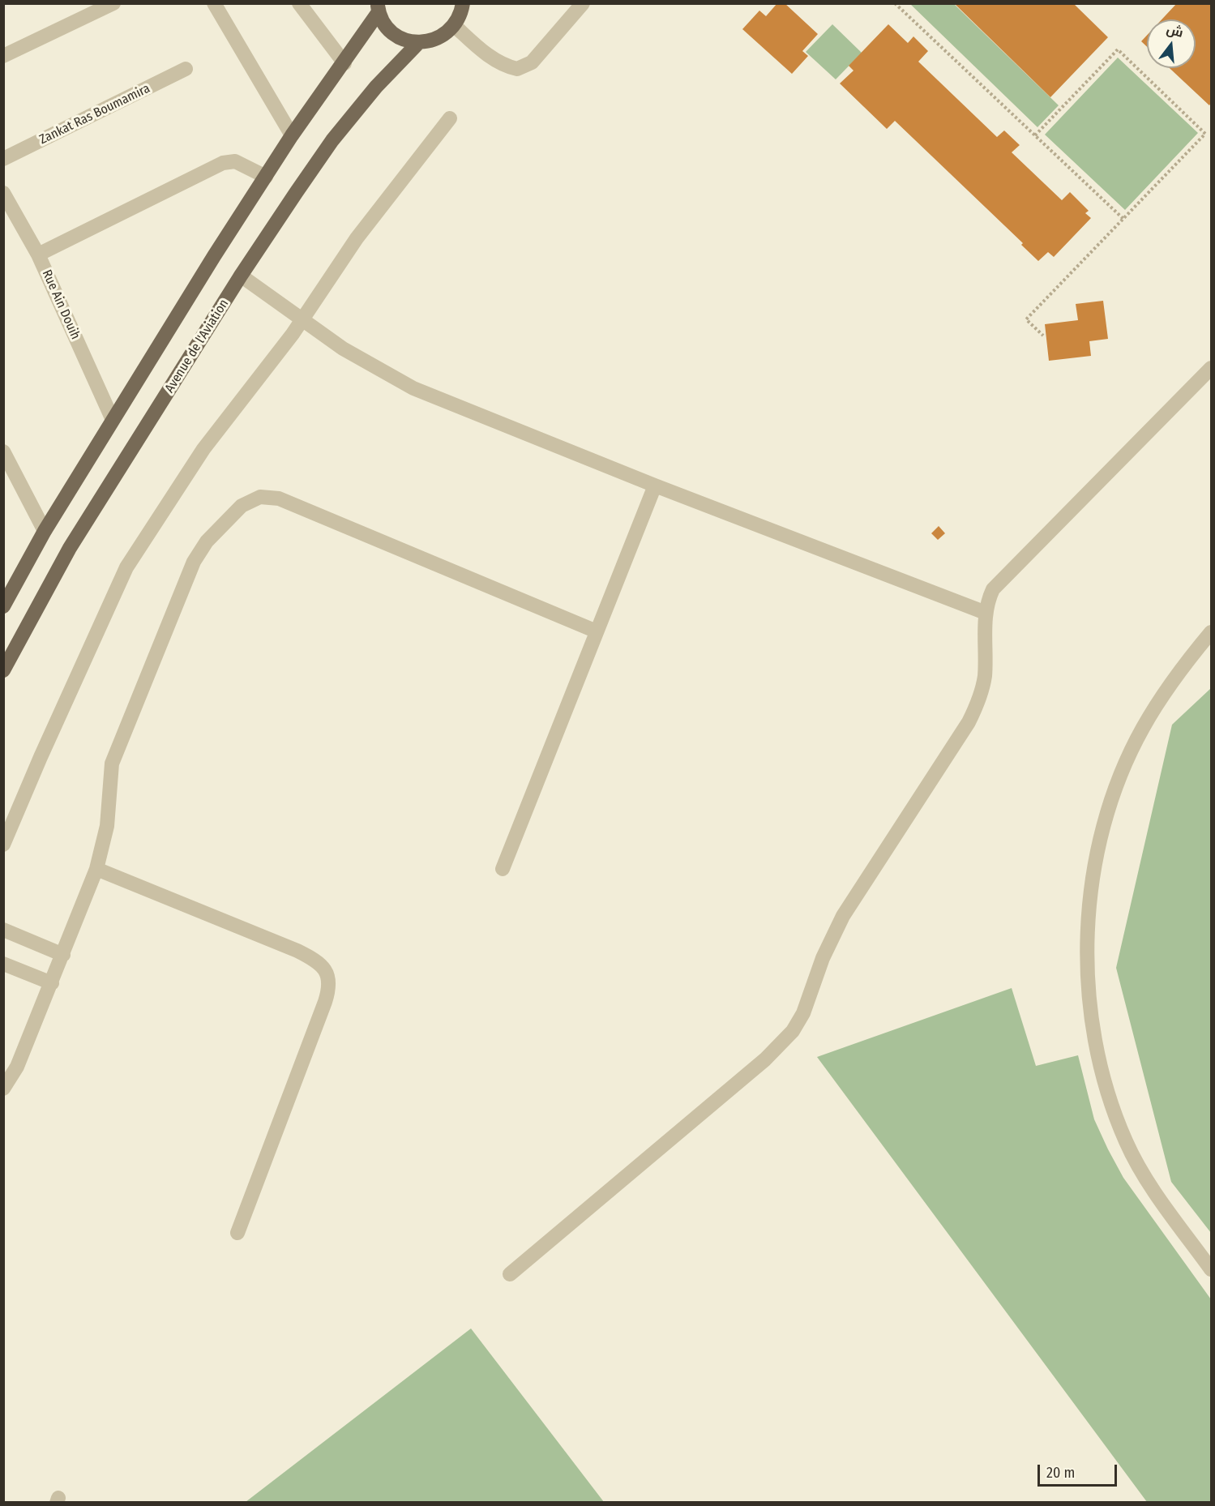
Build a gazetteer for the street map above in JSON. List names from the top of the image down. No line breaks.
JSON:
{"streets":{"main road":["Avenue de l'Aviation"],"street":["Zankat Ras Boumamira","Rue Ain Douih"]},"scale_bar":"20 m","north":"top"}
